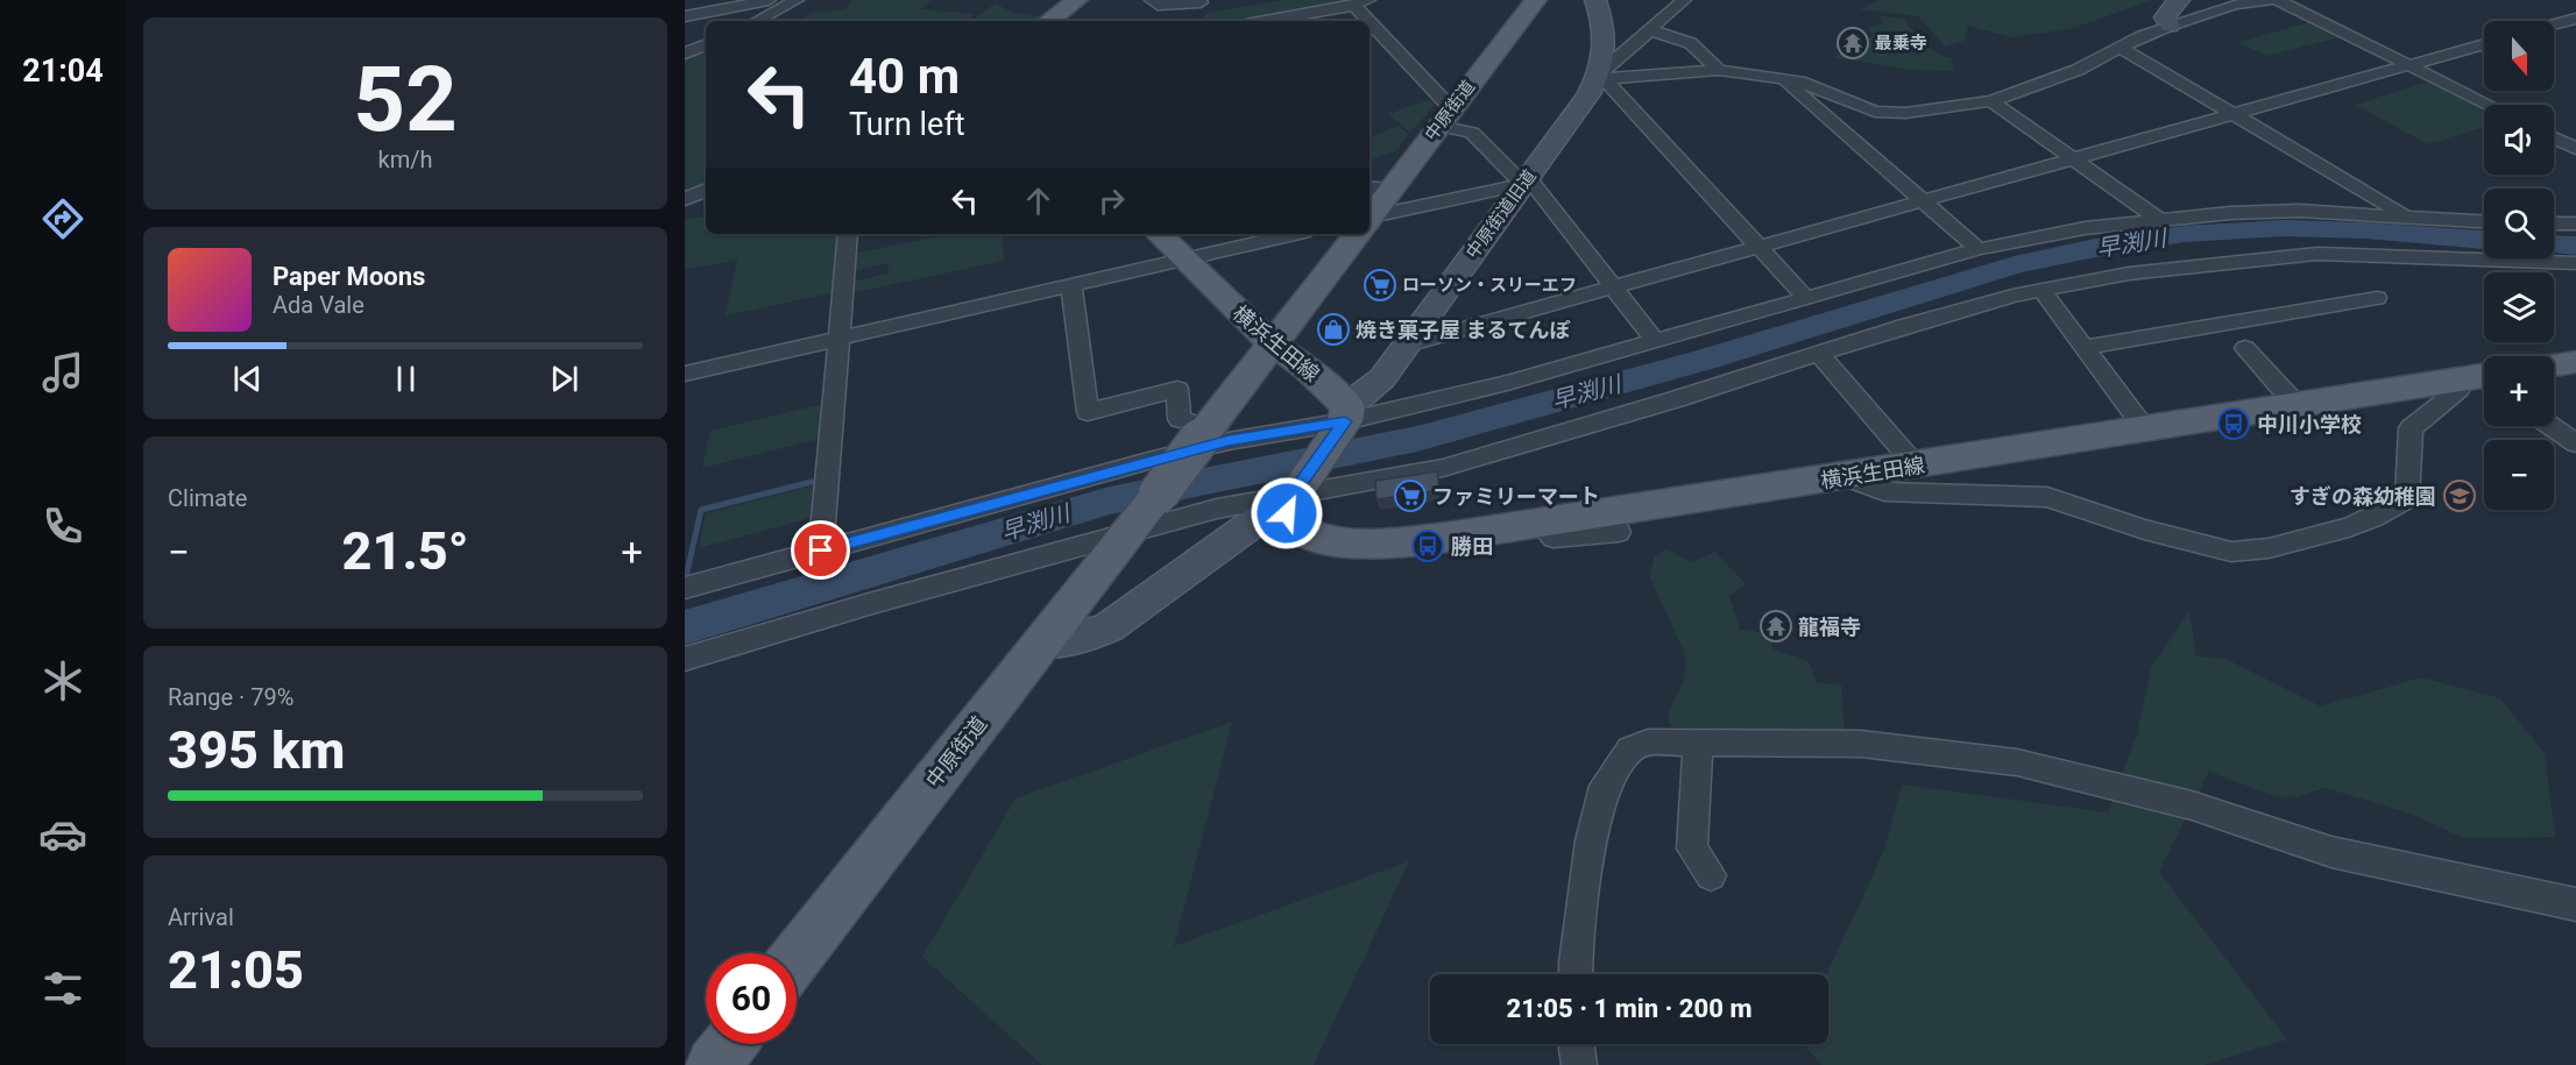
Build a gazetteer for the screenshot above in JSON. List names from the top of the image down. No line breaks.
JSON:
{"streets":{"main road":["中原街道","横浜生田線"],"street":["中原街道旧道"]},"crossings":[["中原街道","横浜生田線"],["中原街道旧道","横浜生田線"]],"water":["早渕川"],"places":{"temple":["最乗寺","龍福寺"],"supermarket":["ローソン・スリーエフ","ファミリーマート"],"shop":["焼き菓子屋 まるてんぽ"],"bus stop":["中川小学校","勝田"],"school or university":["すぎの森幼稚園"]},"north":"bottom","page":{"tabs":"21:04","tile":[["52","km/h"],"Climate",["Range · 79%","395 km"],["Arrival","21:05"]],"map_buttons":["+","−"],"turn":["40 m","Turn left"],"song":["Paper Moons","Ada Vale"],"heat":["−","21.5°","+"],"limit":"60","trip":"21:05 · 1 min · 200 m"}}
